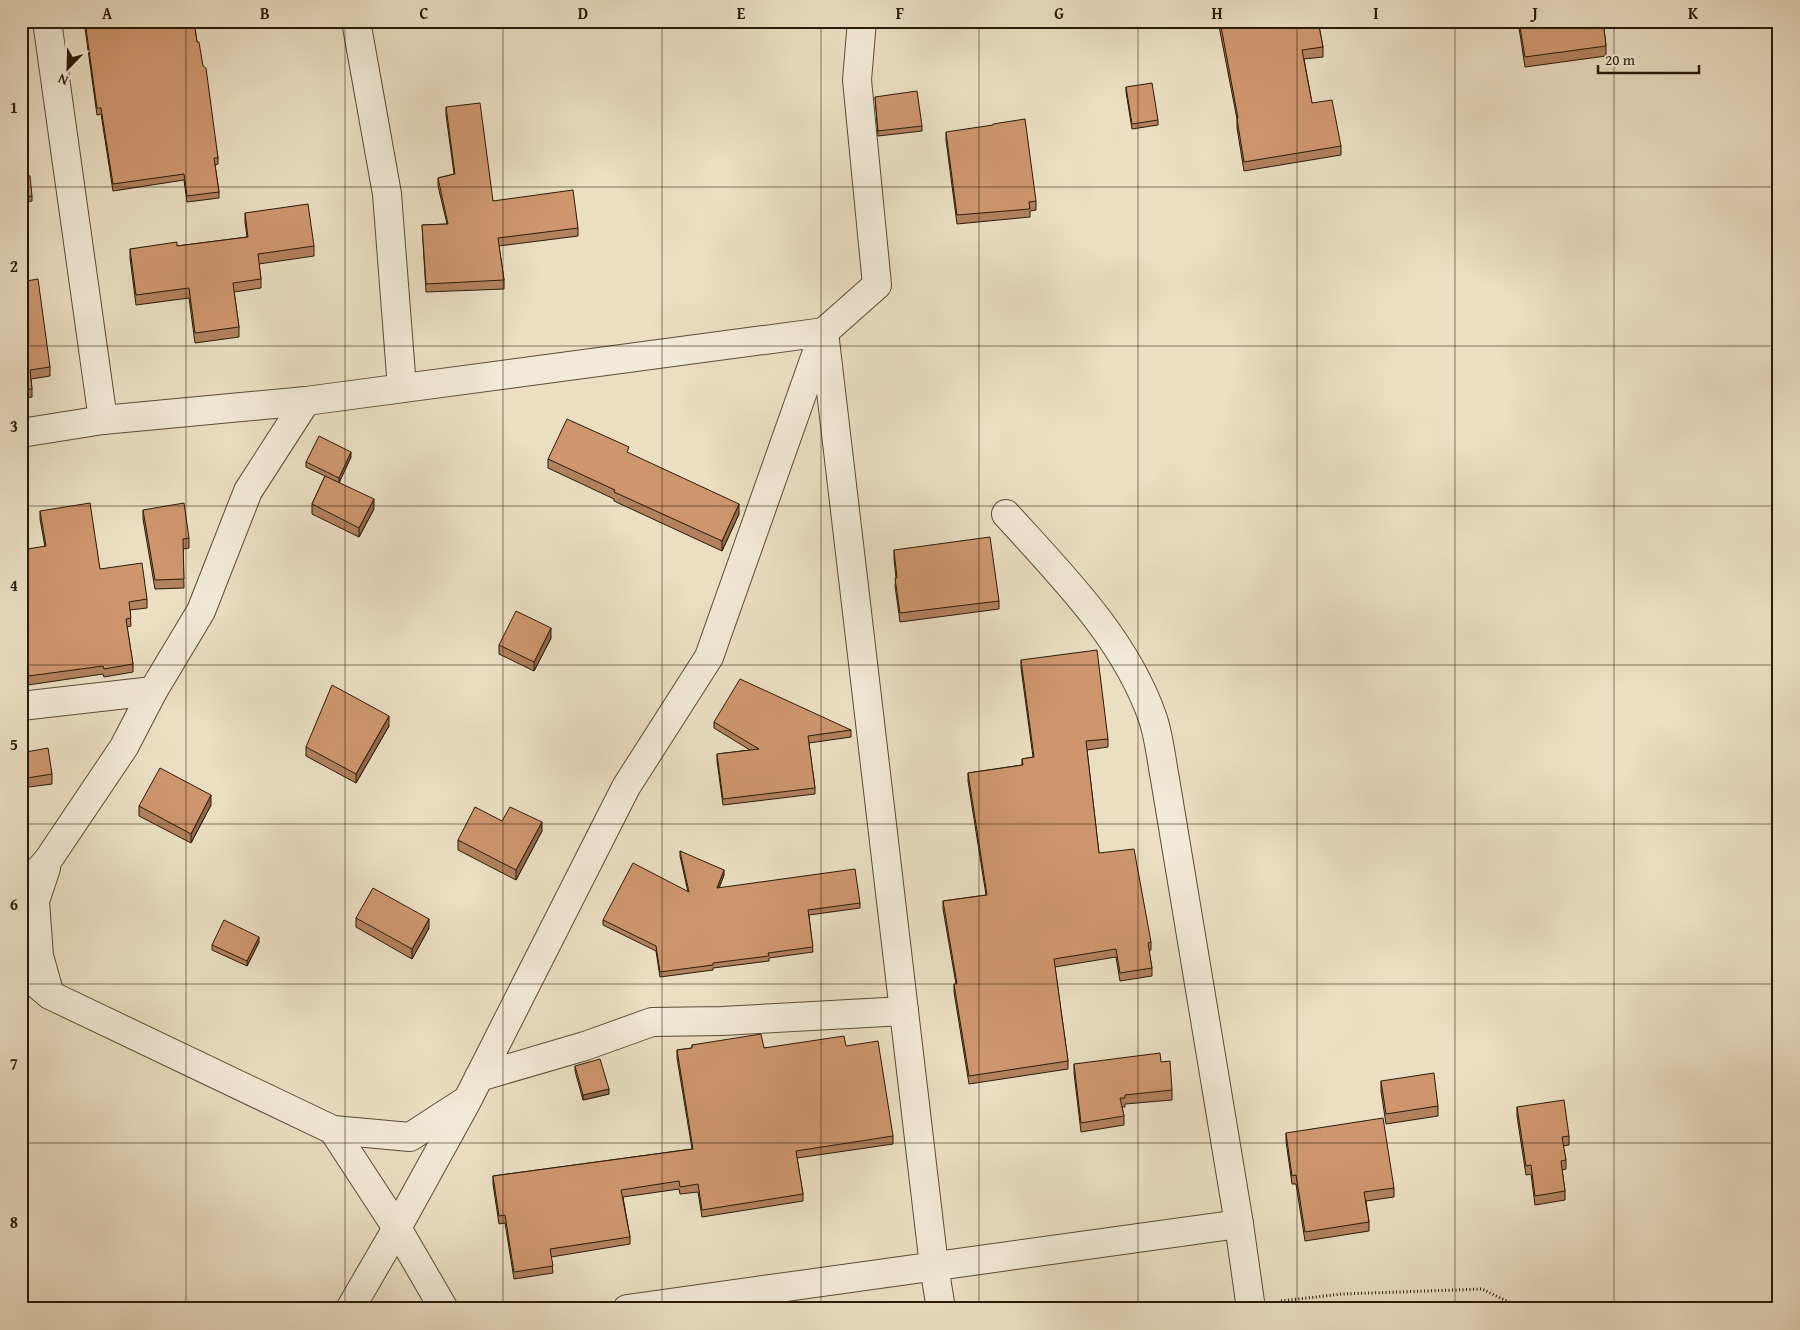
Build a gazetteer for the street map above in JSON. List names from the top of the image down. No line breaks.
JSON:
{"scale_bar":"20 m","north":"bottom left","grid":{"columns":["A","B","C","D","E","F","G","H","I","J","K"],"rows":["1","2","3","4","5","6","7","8"]}}
